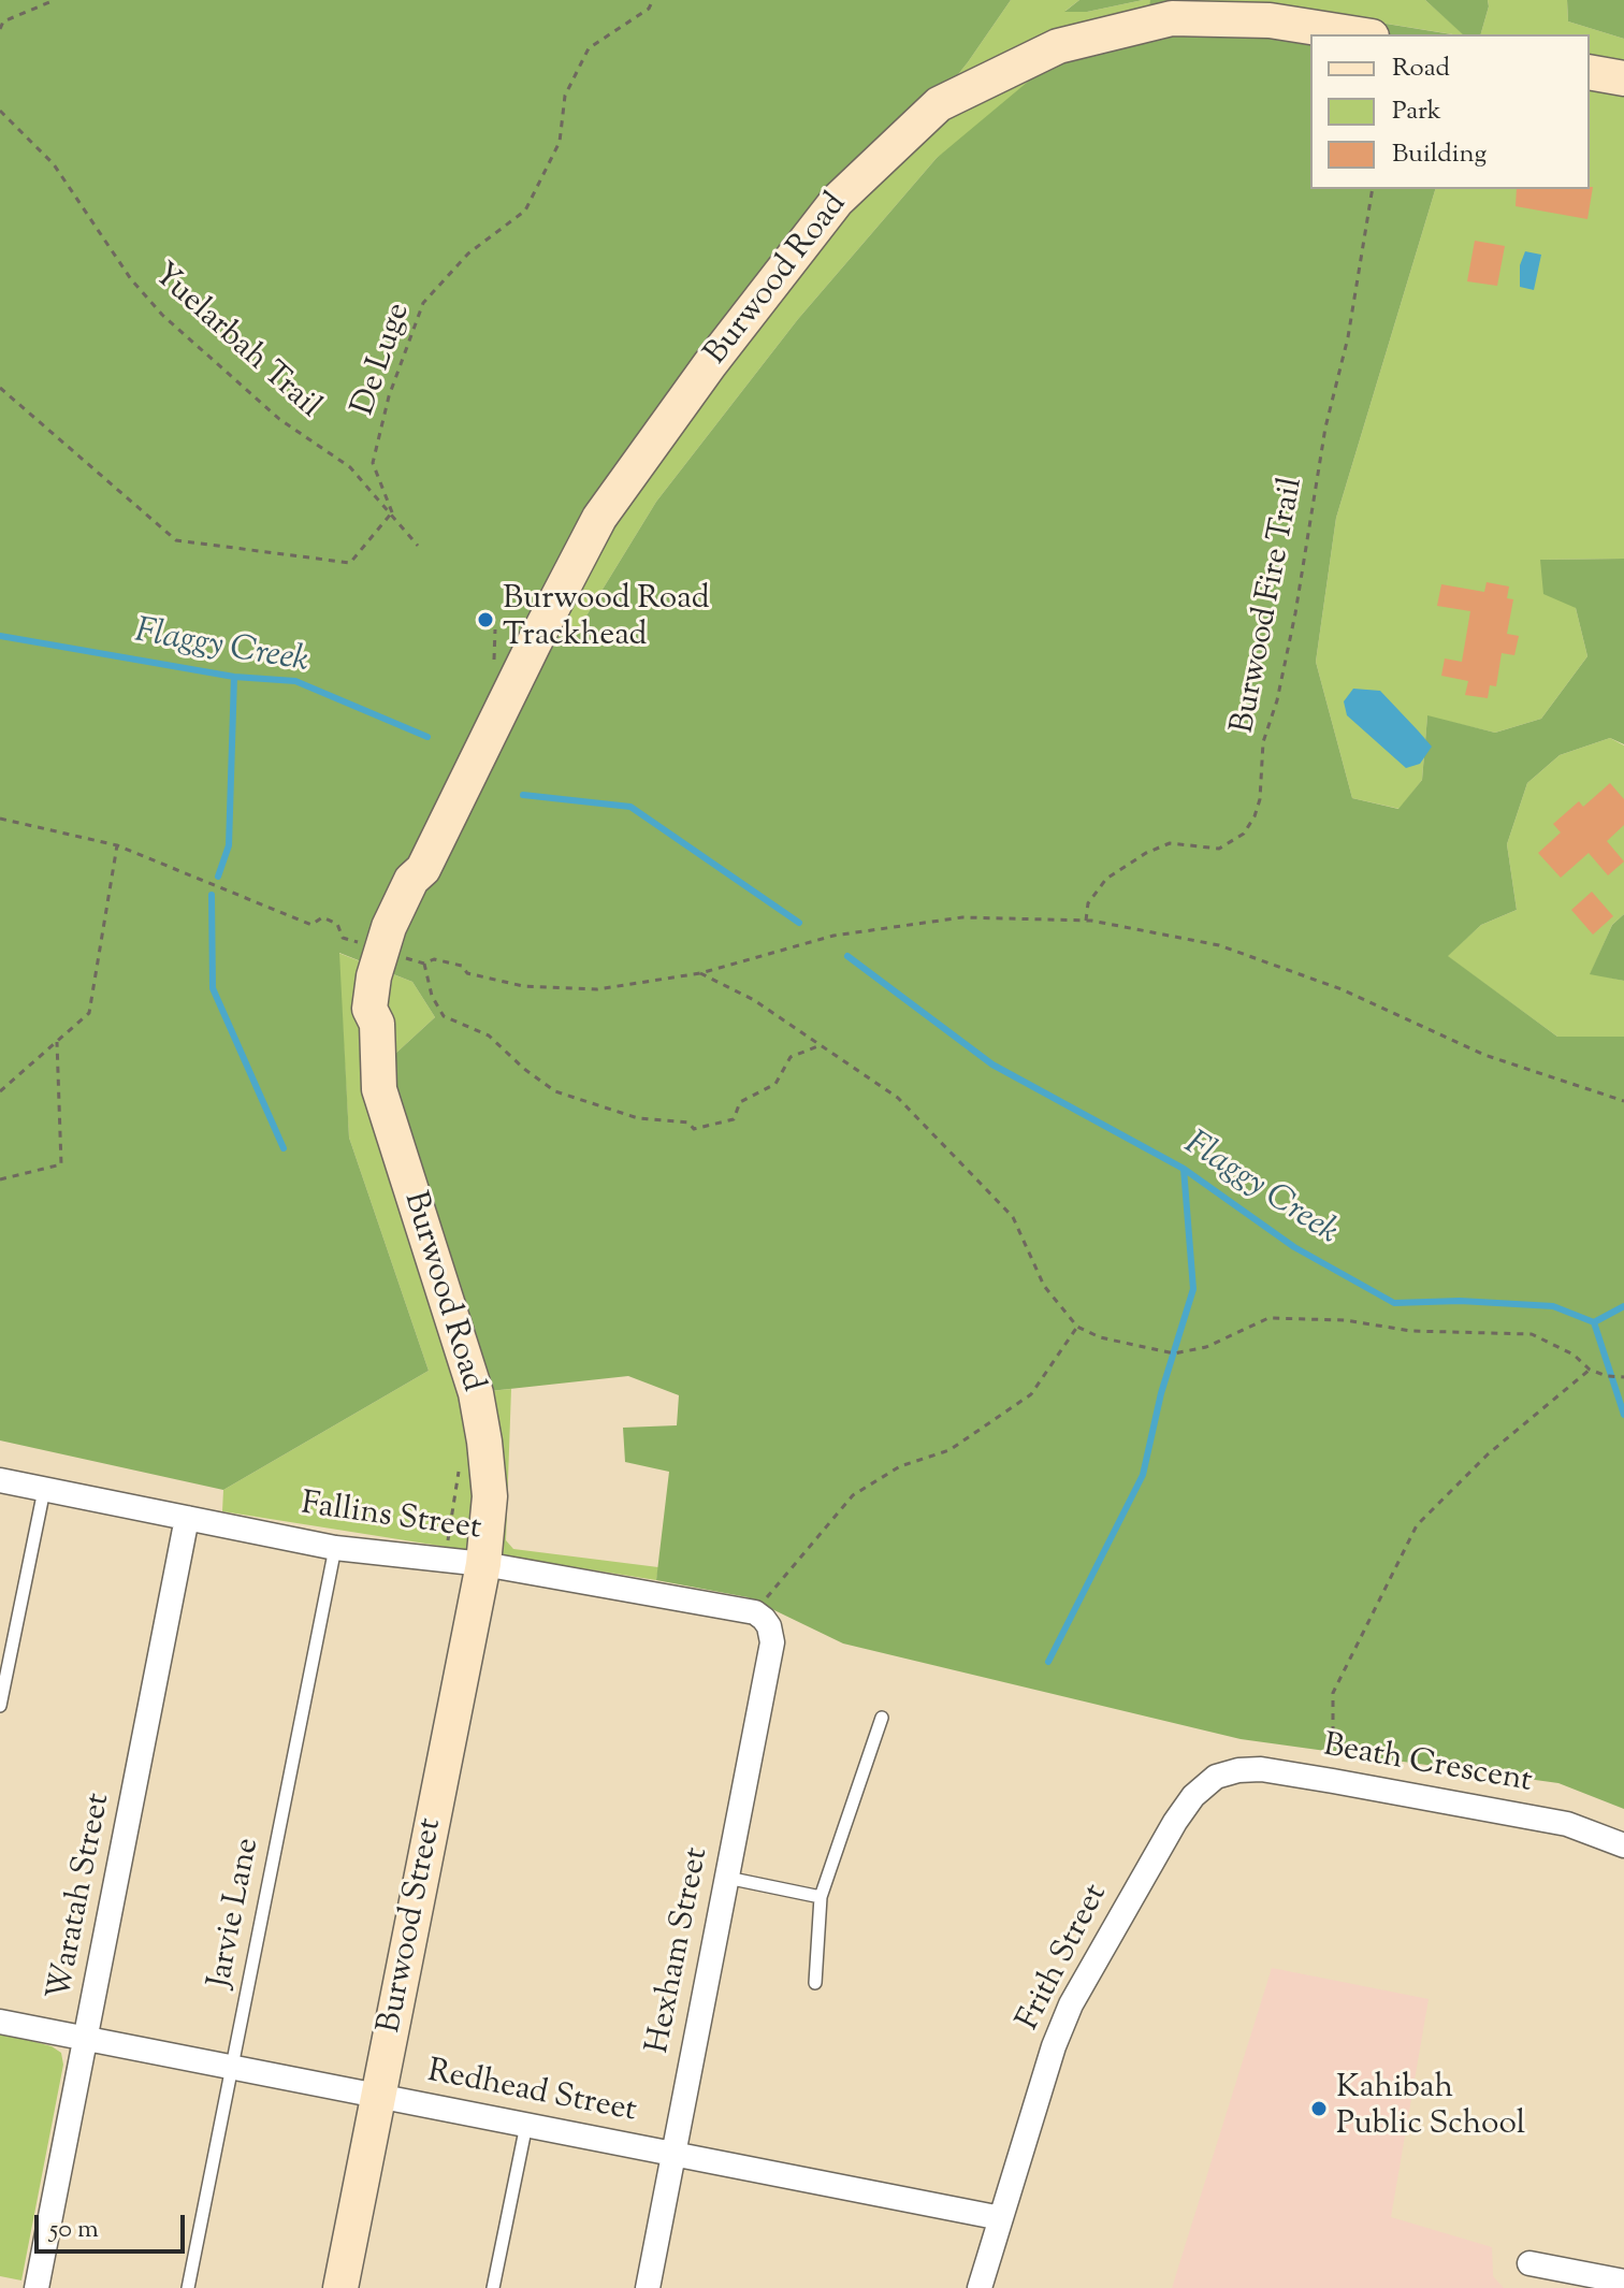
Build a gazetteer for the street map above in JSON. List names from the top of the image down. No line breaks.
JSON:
{"streets":{"main road":["Burwood Road","Burwood Street"],"street":["Fallins Street","Beath Crescent","Waratah Street","Hexham Street","Frith Street","Redhead Street"],"lane":["Jarvie Lane"],"path":["Yuelarbah Trail","De Luge","Burwood Fire Trail"]},"crossings":[["Burwood Road","Fallins Street"],["Burwood Road","Burwood Street"],["Yuelarbah Trail","De Luge"],["Fallins Street","Waratah Street"],["Fallins Street","Jarvie Lane"],["Fallins Street","Burwood Street"],["Fallins Street","Hexham Street"],["Beath Crescent","Frith Street"],["Waratah Street","Redhead Street"],["Jarvie Lane","Redhead Street"],["Burwood Street","Redhead Street"],["Hexham Street","Redhead Street"],["Frith Street","Redhead Street"]],"water":["Flaggy Creek"],"places":["Burwood Road Trackhead","Kahibah Public School"],"legend":["Road","Park","Building"],"scale_bar":"50 m"}
